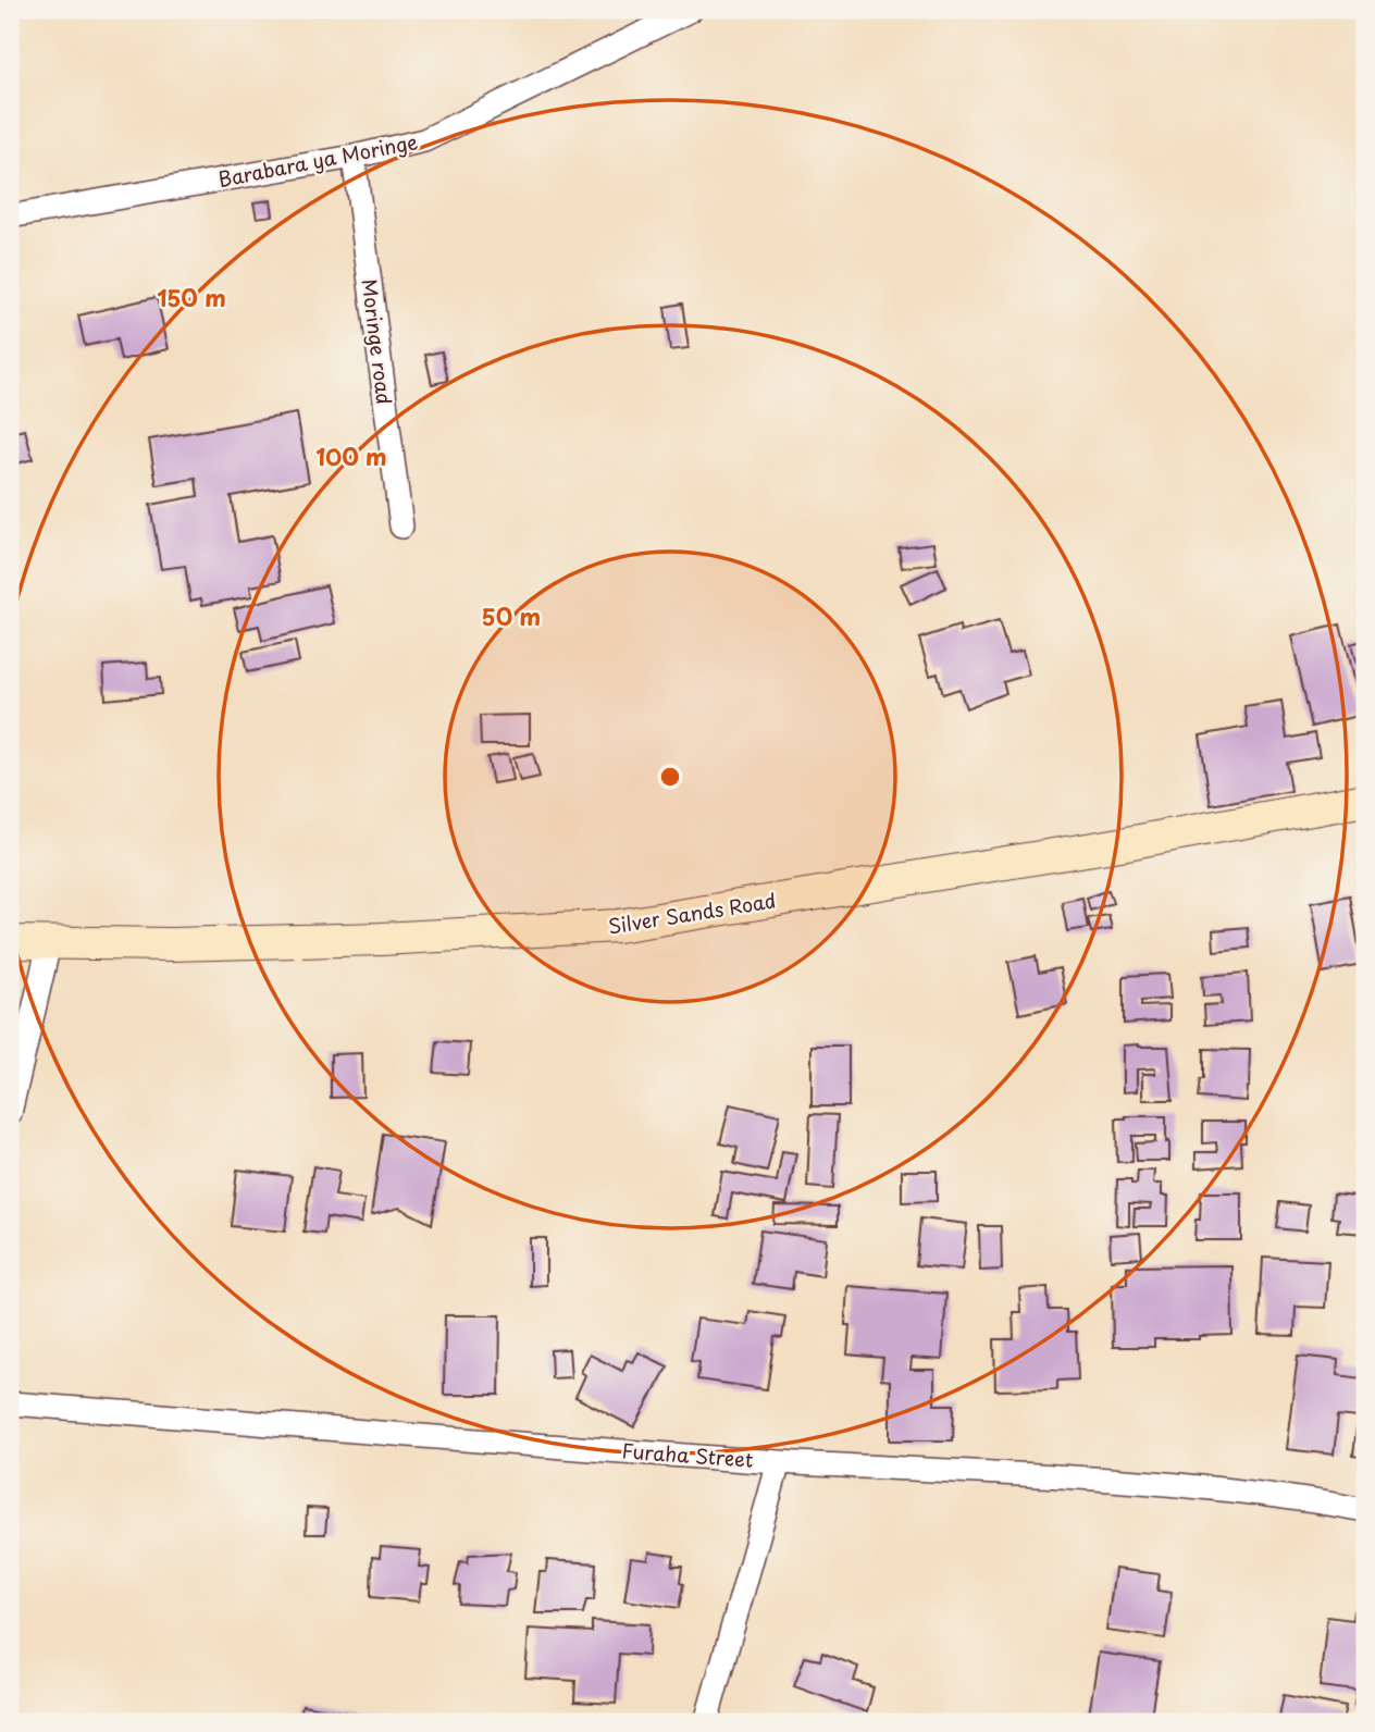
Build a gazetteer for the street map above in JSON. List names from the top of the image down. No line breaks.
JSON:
{"streets":{"street":["Barabara ya Moringe","Moringe road","Silver Sands Road","Furaha Street"]},"crossings":[["Barabara ya Moringe","Moringe road"]],"rings":["150 m","100 m","50 m"]}
